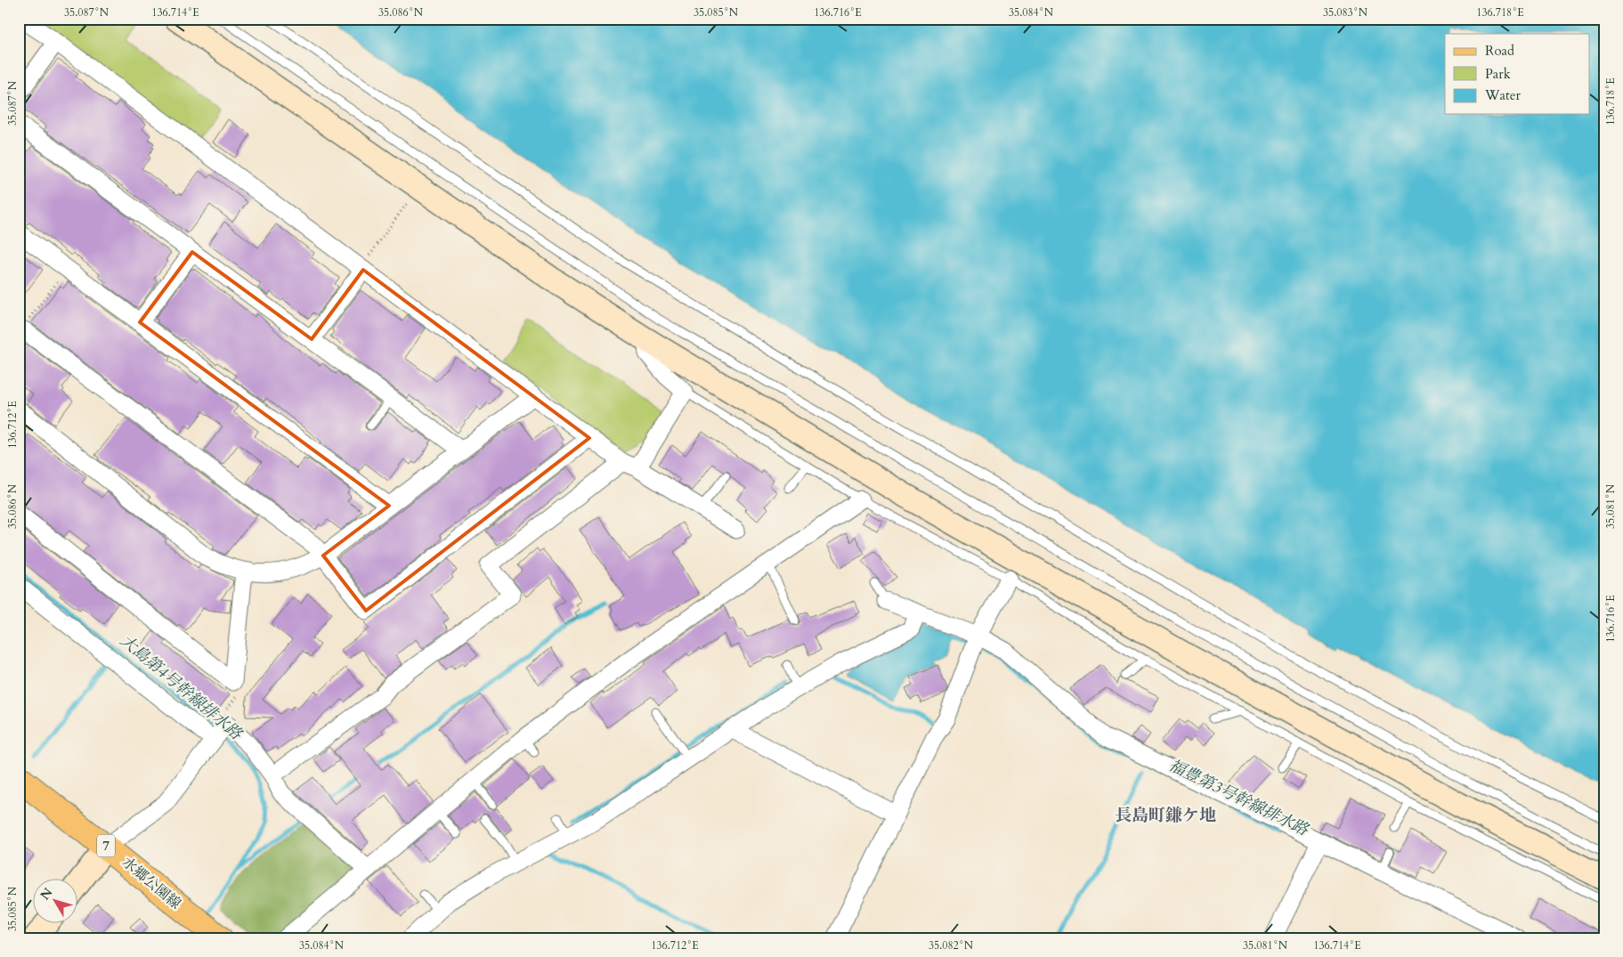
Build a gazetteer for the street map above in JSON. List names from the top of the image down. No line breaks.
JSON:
{"streets":{"main road":["7","水郷公園線"]},"districts":["長島町鎌ケ地"],"water":["大島第4号幹線排水路","福豊第3号幹線排水路"],"legend":["Road","Park","Water"],"north":"top left","coordinates":["35.087°N","136.714°E","35.086°N","35.085°N","136.716°E","35.084°N","35.083°N","136.718°E","136.712°E","35.081°N","35.082°N"]}
